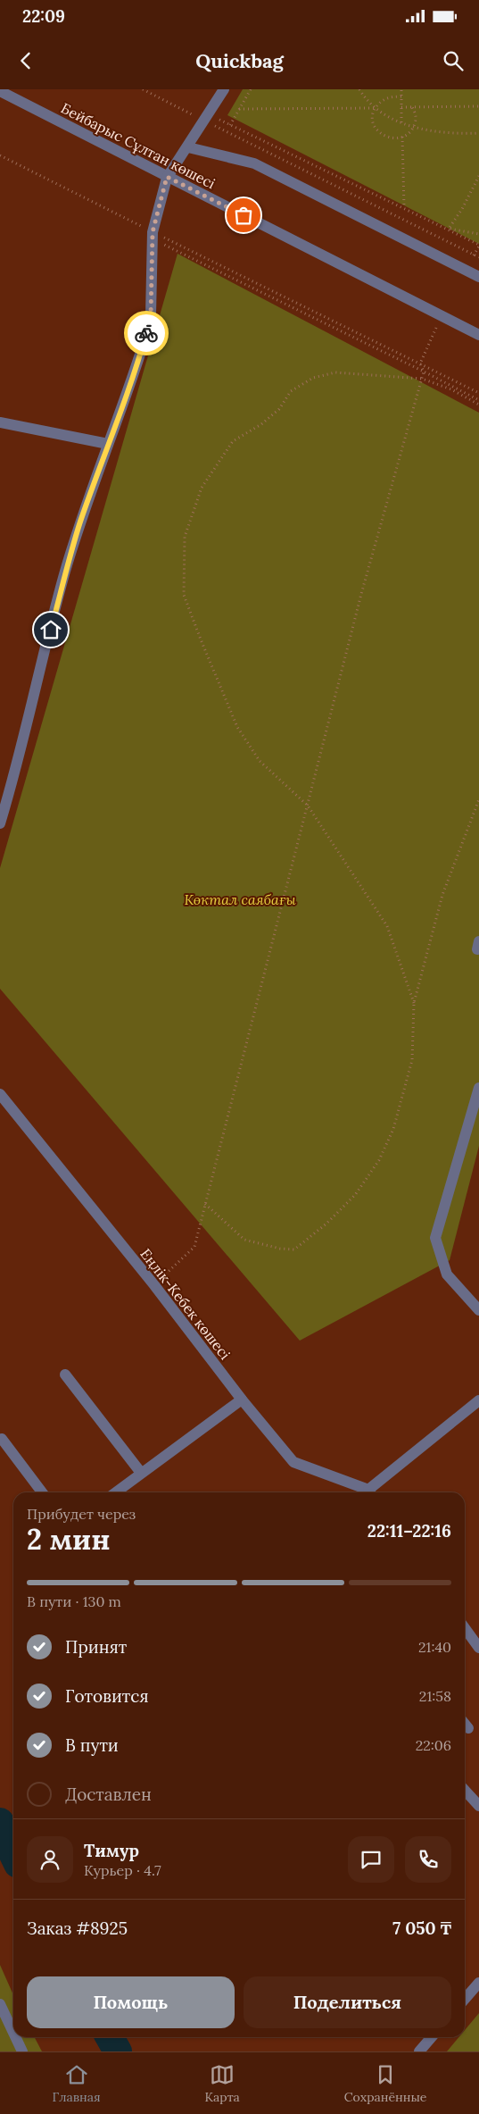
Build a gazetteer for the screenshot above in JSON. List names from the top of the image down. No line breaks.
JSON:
{"streets":{"street":["Бейбарыс Сұлтан көшесі","Еңлік-Кебек көшесі"]},"parks":["Көктал саябағы"],"page":{"status":"22:09","header":"Quickbag","heading":["2 мин","Прибудет через","22:11–22:16"],"panel":["Тимур","Курьер · 4.7","Заказ #8925","7 050 ₸"],"bar":"В пути · 130 m","list":[["Принят","21:40"],["Готовится","21:58"],["В пути","22:06"],"Доставлен"],"buttons":["Помощь","Поделиться"],"tabs":["Главная","Карта","Сохранённые"]}}
